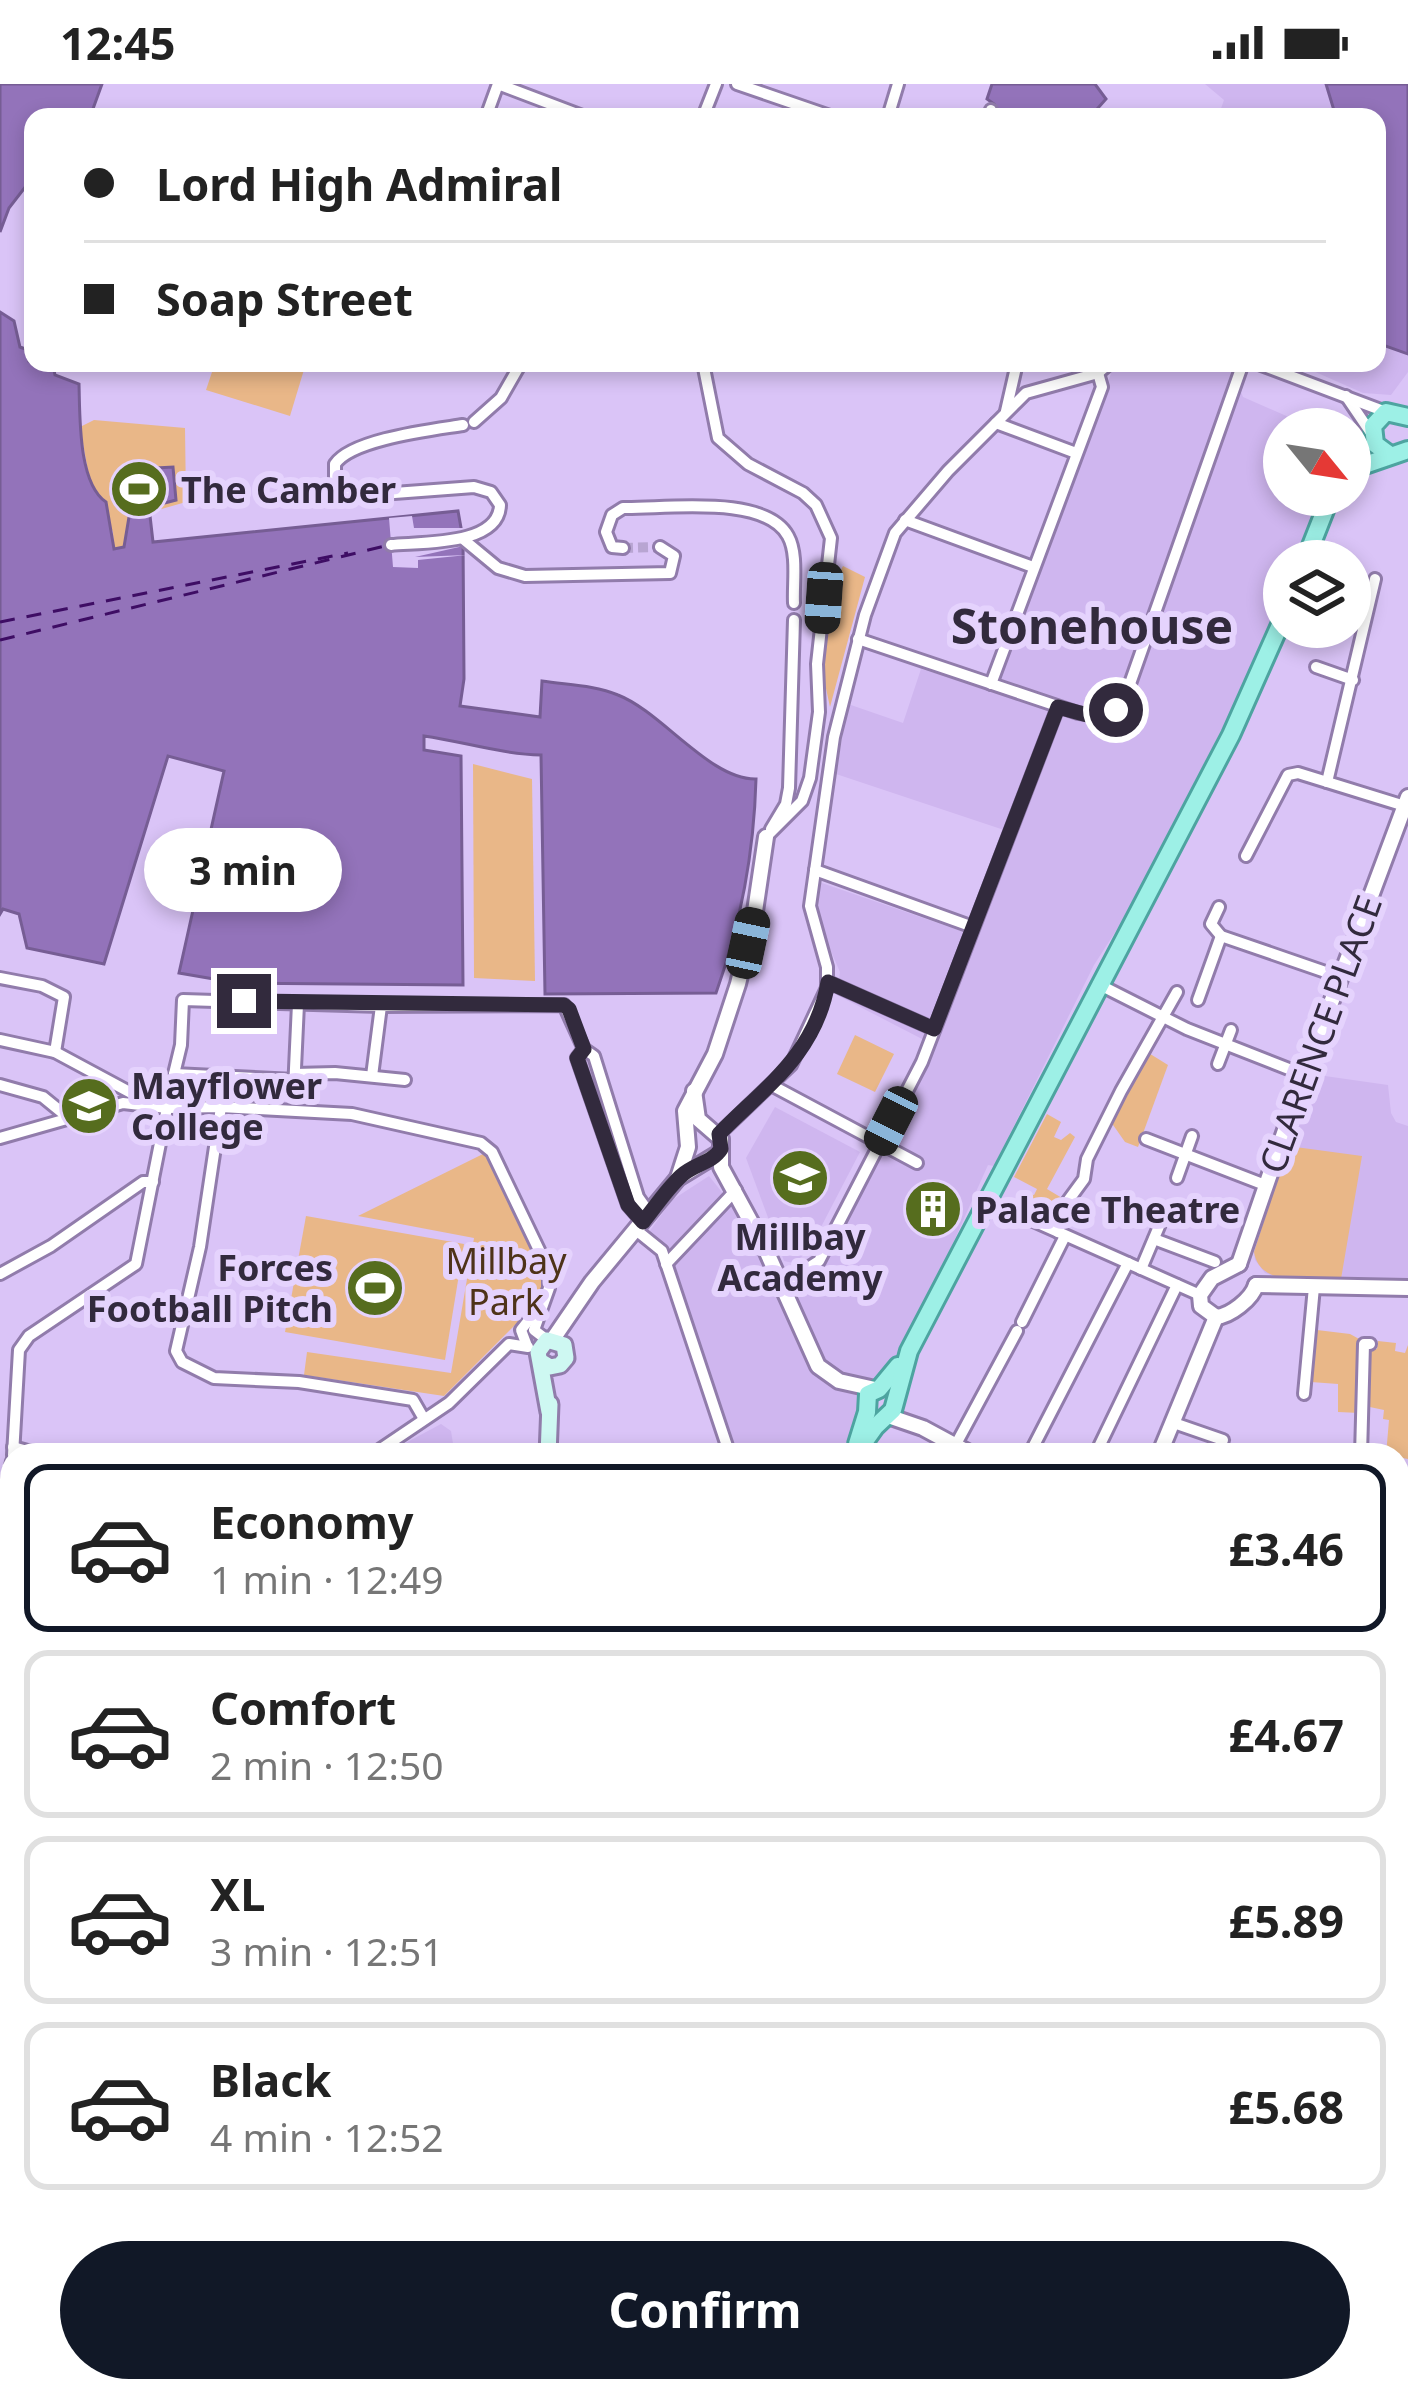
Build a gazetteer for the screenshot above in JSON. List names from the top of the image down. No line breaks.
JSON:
{"streets":{"street":["CLARENCE PLACE"]},"districts":["Stonehouse"],"parks":["Millbay Park"],"places":{"sports":["The Camber","Forces Football Pitch"],"school or university":["Mayflower College","Millbay Academy"],"building":["Palace Theatre"]},"north":"bottom right","page":{"status":"12:45","banner":["Lord High Admiral","Soap Street"],"bubble":"3 min","list":[{"name":"Economy","note":"1 min · 12:49","value":"£3.46"},{"name":"Comfort","note":"2 min · 12:50","value":"£4.67"},{"name":"XL","note":"3 min · 12:51","value":"£5.89"},{"name":"Black","note":"4 min · 12:52","value":"£5.68"}],"buttons":"Confirm"}}
